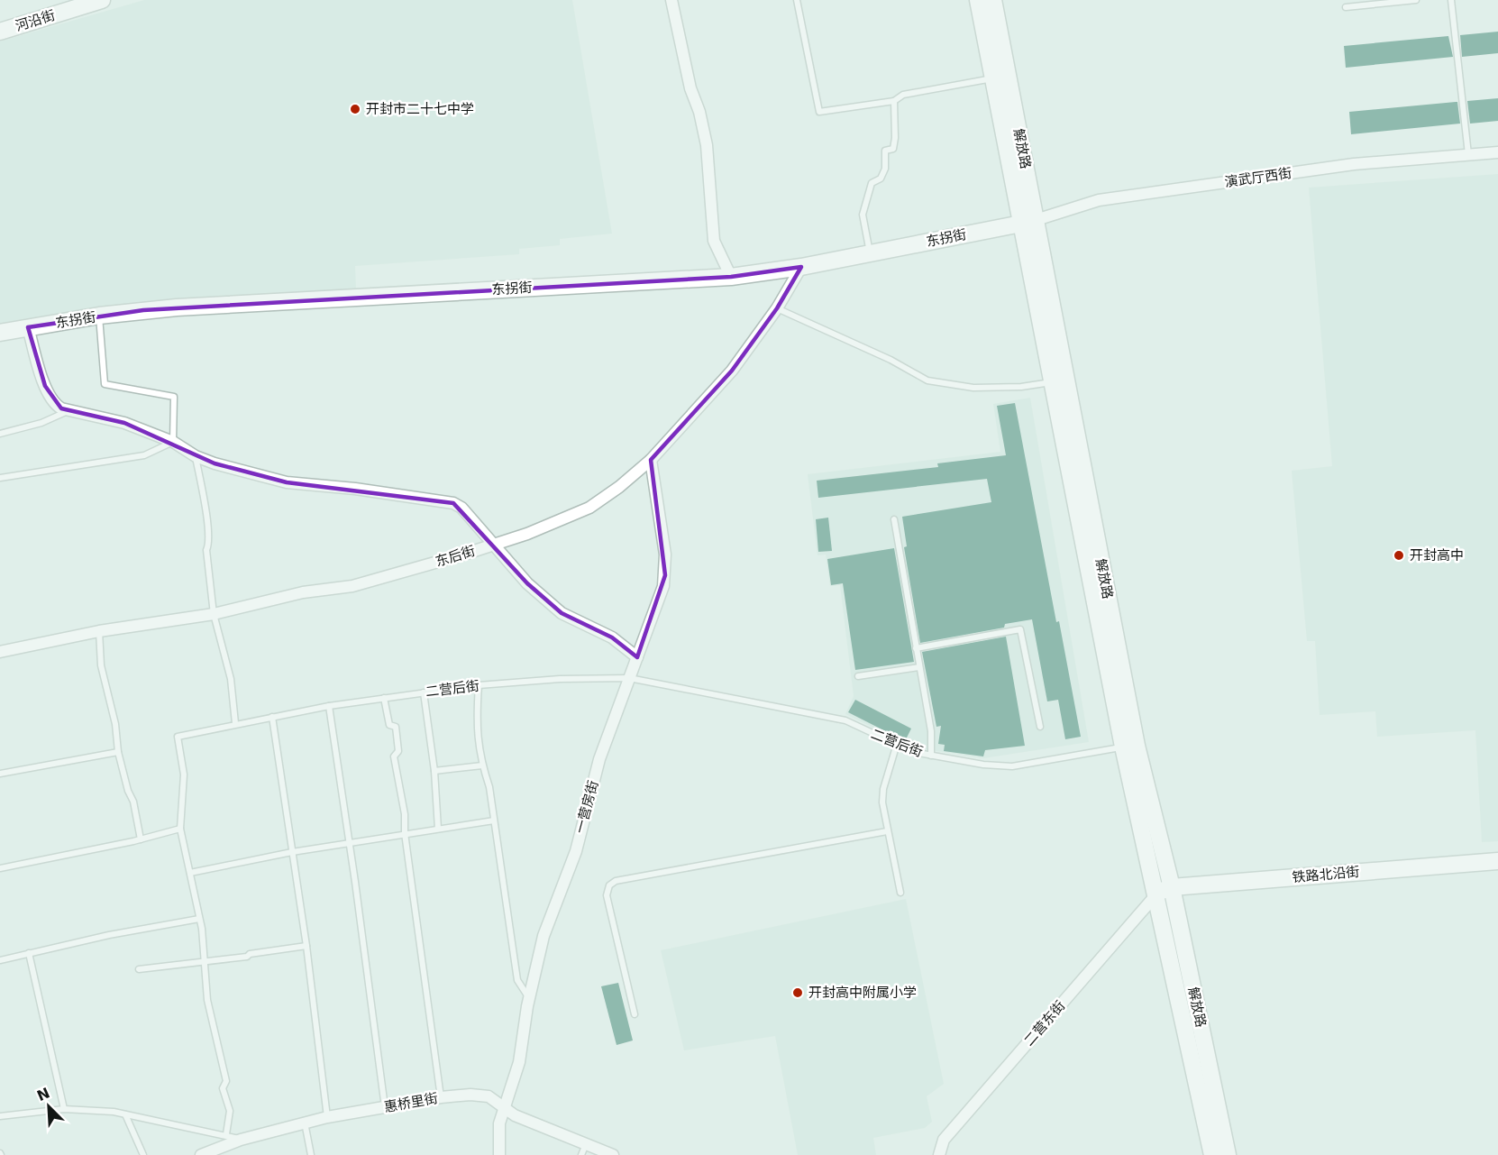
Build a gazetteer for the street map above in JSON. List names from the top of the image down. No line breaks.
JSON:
{"streets":{"main road":["河沿街","解放路","东拐街","铁路北沿街"],"street":["演武厅西街","东后街","一营房街","二营东街","惠桥里街"],"lane":["二营后街"]},"crossings":[["解放路","演武厅西街"],["解放路","东拐街"],["解放路","二营后街"],["解放路","铁路北沿街"],["解放路","二营东街"],["演武厅西街","东拐街"],["东拐街","东后街"],["东后街","一营房街"],["二营后街","一营房街"],["一营房街","惠桥里街"],["铁路北沿街","二营东街"]],"places":["开封市二十七中学","开封高中","开封高中附属小学"],"north":"top left"}
